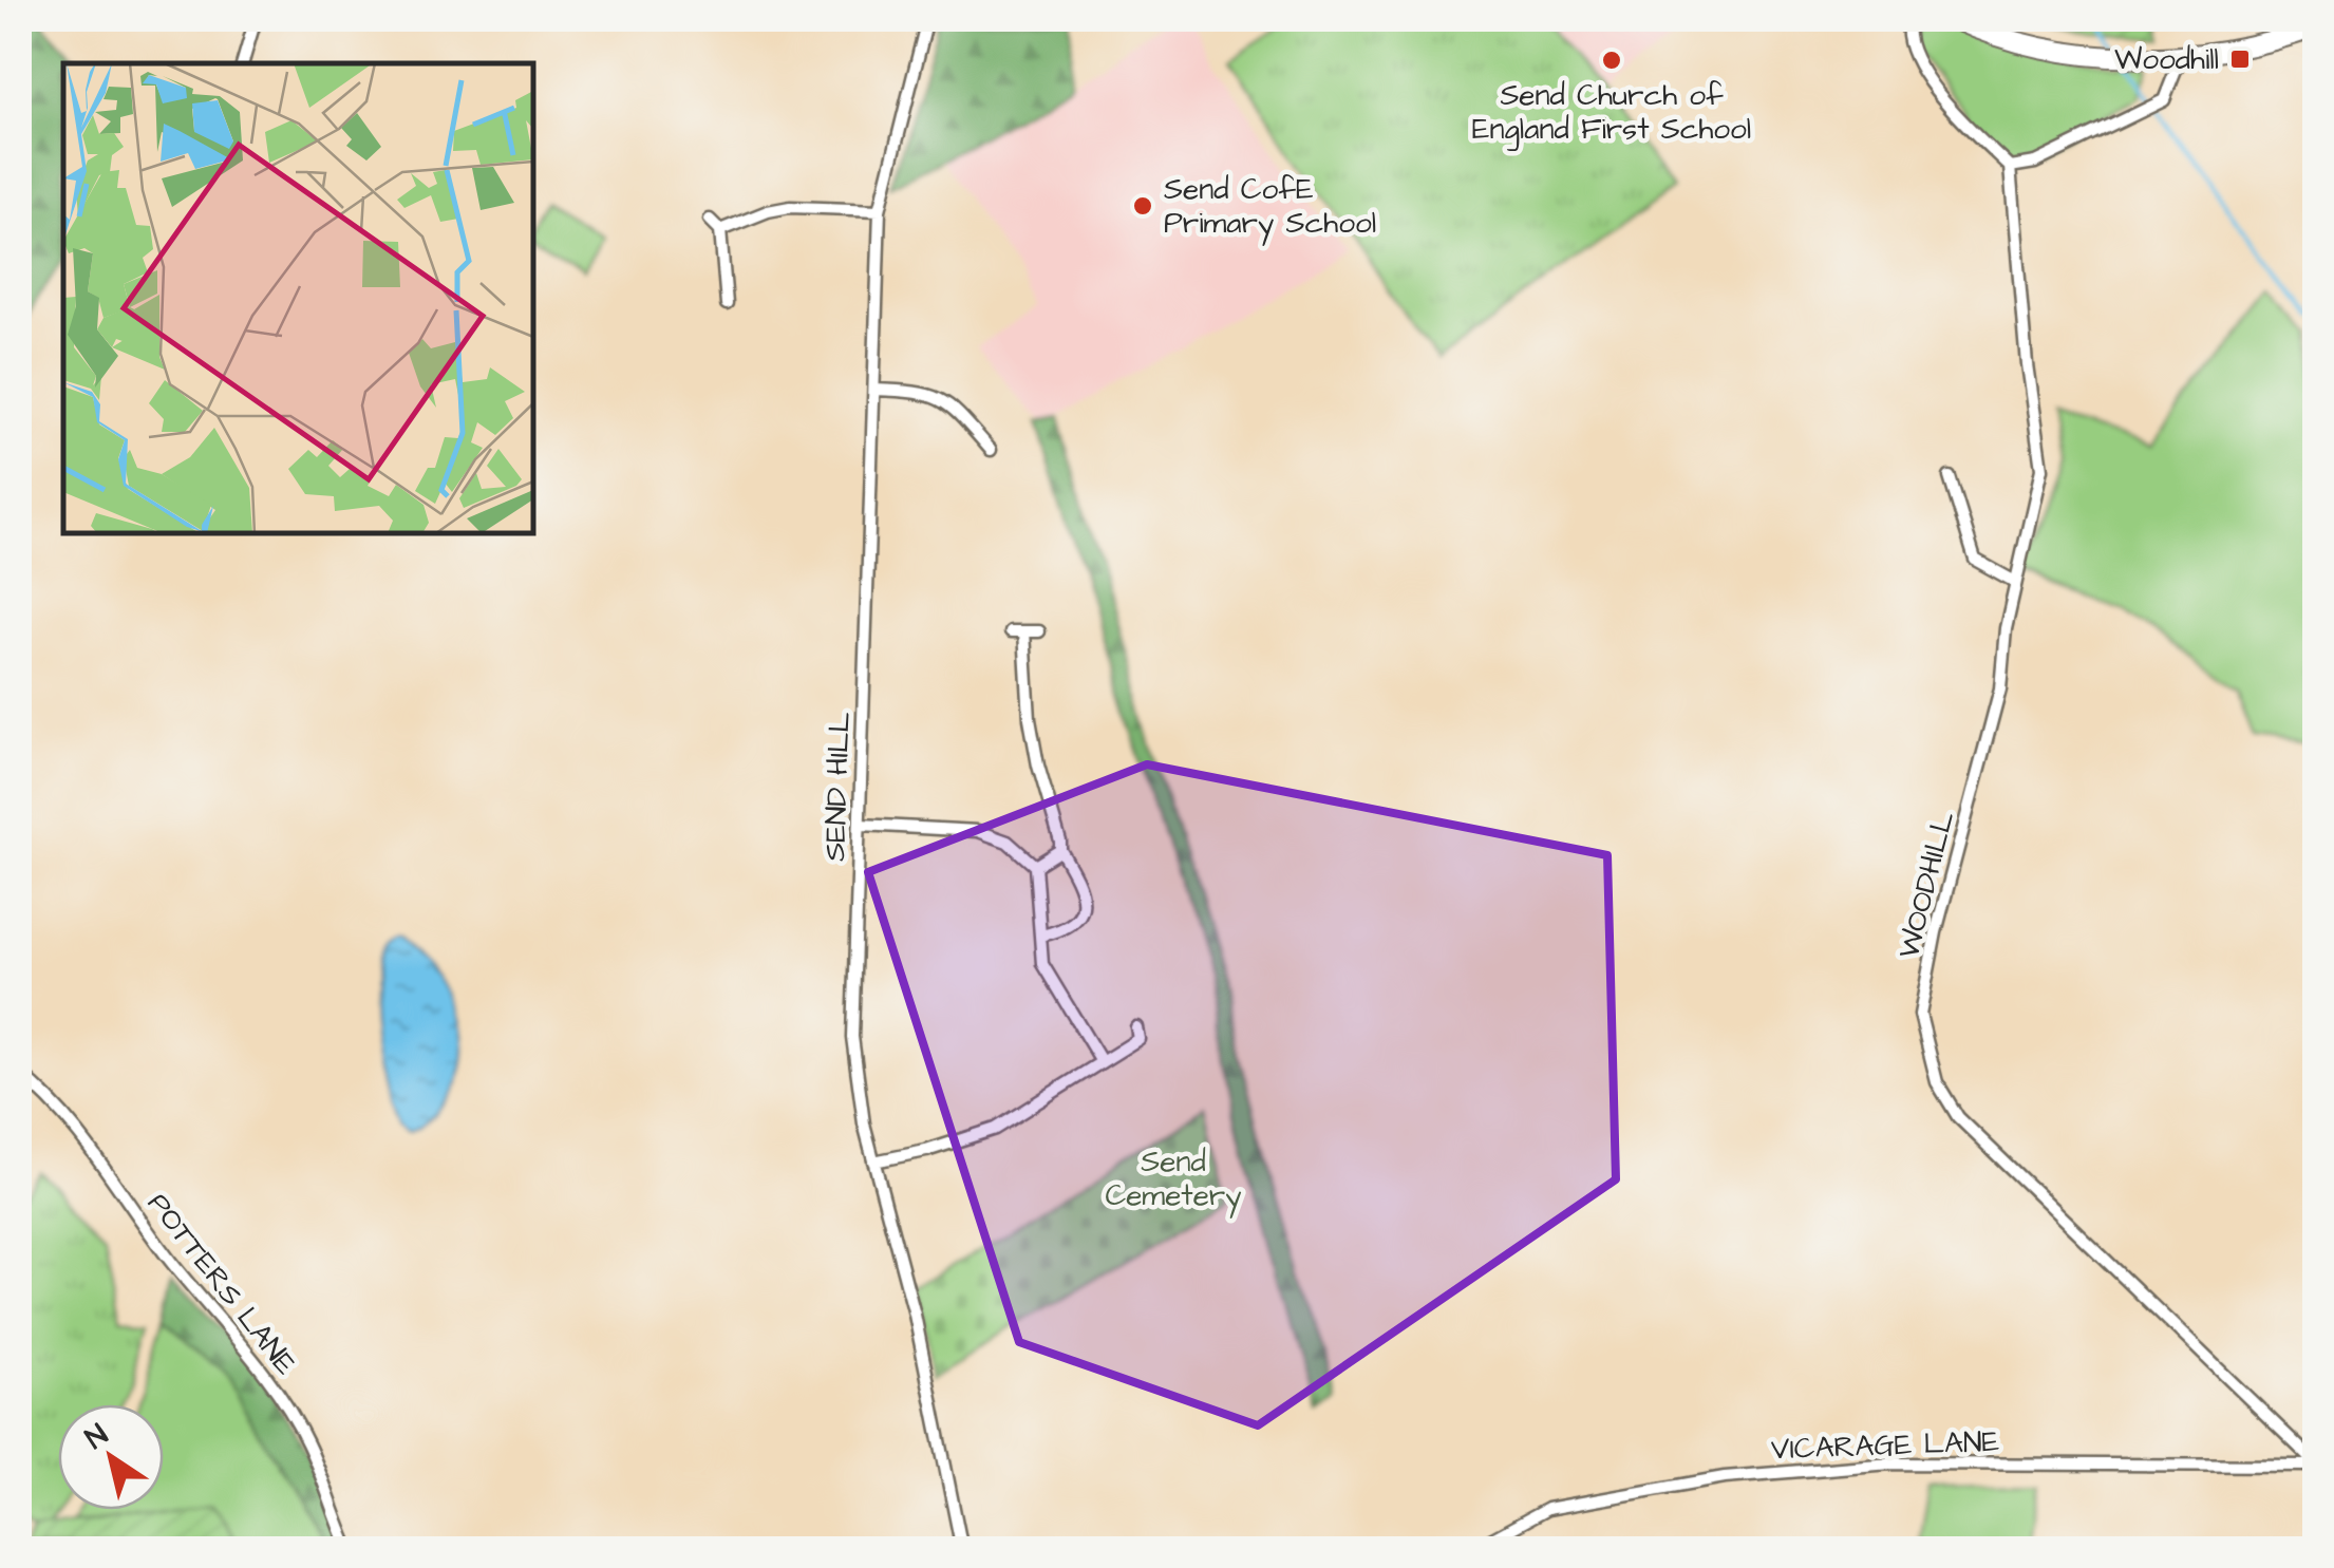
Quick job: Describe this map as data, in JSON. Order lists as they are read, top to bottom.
{
  "streets": {
    "street": [
      "SEND HILL",
      "WOODHILL",
      "POTTERS LANE",
      "VICARAGE LANE"
    ]
  },
  "crossings": [
    ["WOODHILL", "VICARAGE LANE"]
  ],
  "parks": ["Send Cemetery"],
  "places": {
    "transit": ["Woodhill"],
    "other": ["Send Church of England First School", "Send CofE Primary School"]
  },
  "north": "top left"
}
